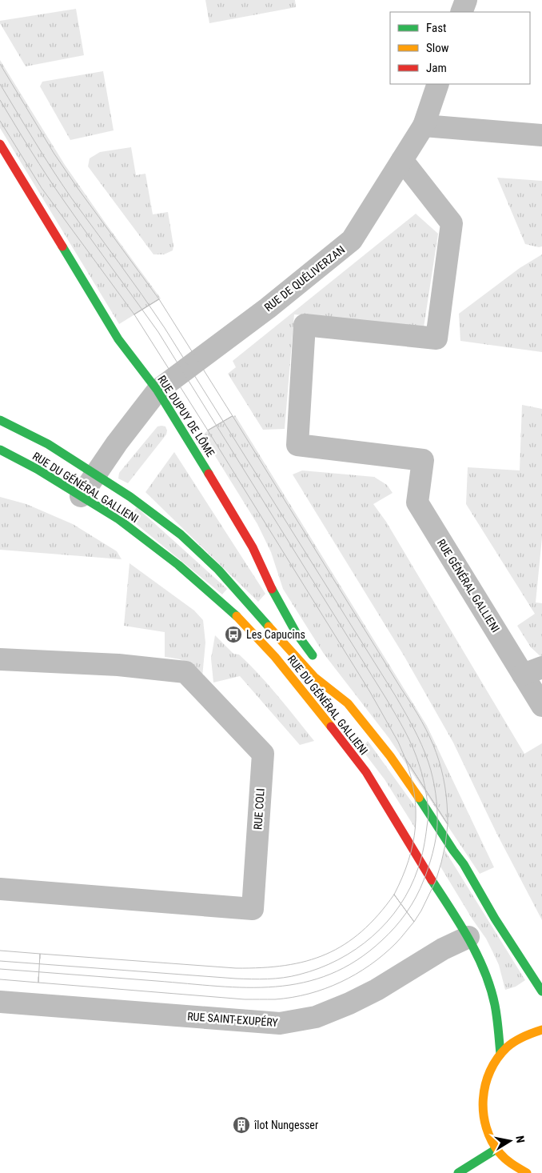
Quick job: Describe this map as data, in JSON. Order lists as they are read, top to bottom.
{
  "streets": {
    "main road": ["RUE DUPUY DE LÔME", "RUE DU GÉNÉRAL GALLIENI"],
    "street": [
      "RUE DE QUÉLIVERZAN",
      "RUE GÉNÉRAL GALLIENI",
      "RUE COLI",
      "RUE SAINT-EXUPÉRY"
    ]
  },
  "crossings": [
    ["RUE DE QUÉLIVERZAN", "RUE DUPUY DE LÔME"],
    ["RUE DE QUÉLIVERZAN", "RUE DU GÉNÉRAL GALLIENI"],
    ["RUE DE QUÉLIVERZAN", "RUE GÉNÉRAL GALLIENI"],
    ["RUE DU GÉNÉRAL GALLIENI", "RUE SAINT-EXUPÉRY"]
  ],
  "places": {
    "bus stop": ["Les Capucins"],
    "building": ["îlot Nungesser"]
  },
  "legend": ["Fast", "Slow", "Jam"],
  "north": "right"
}
